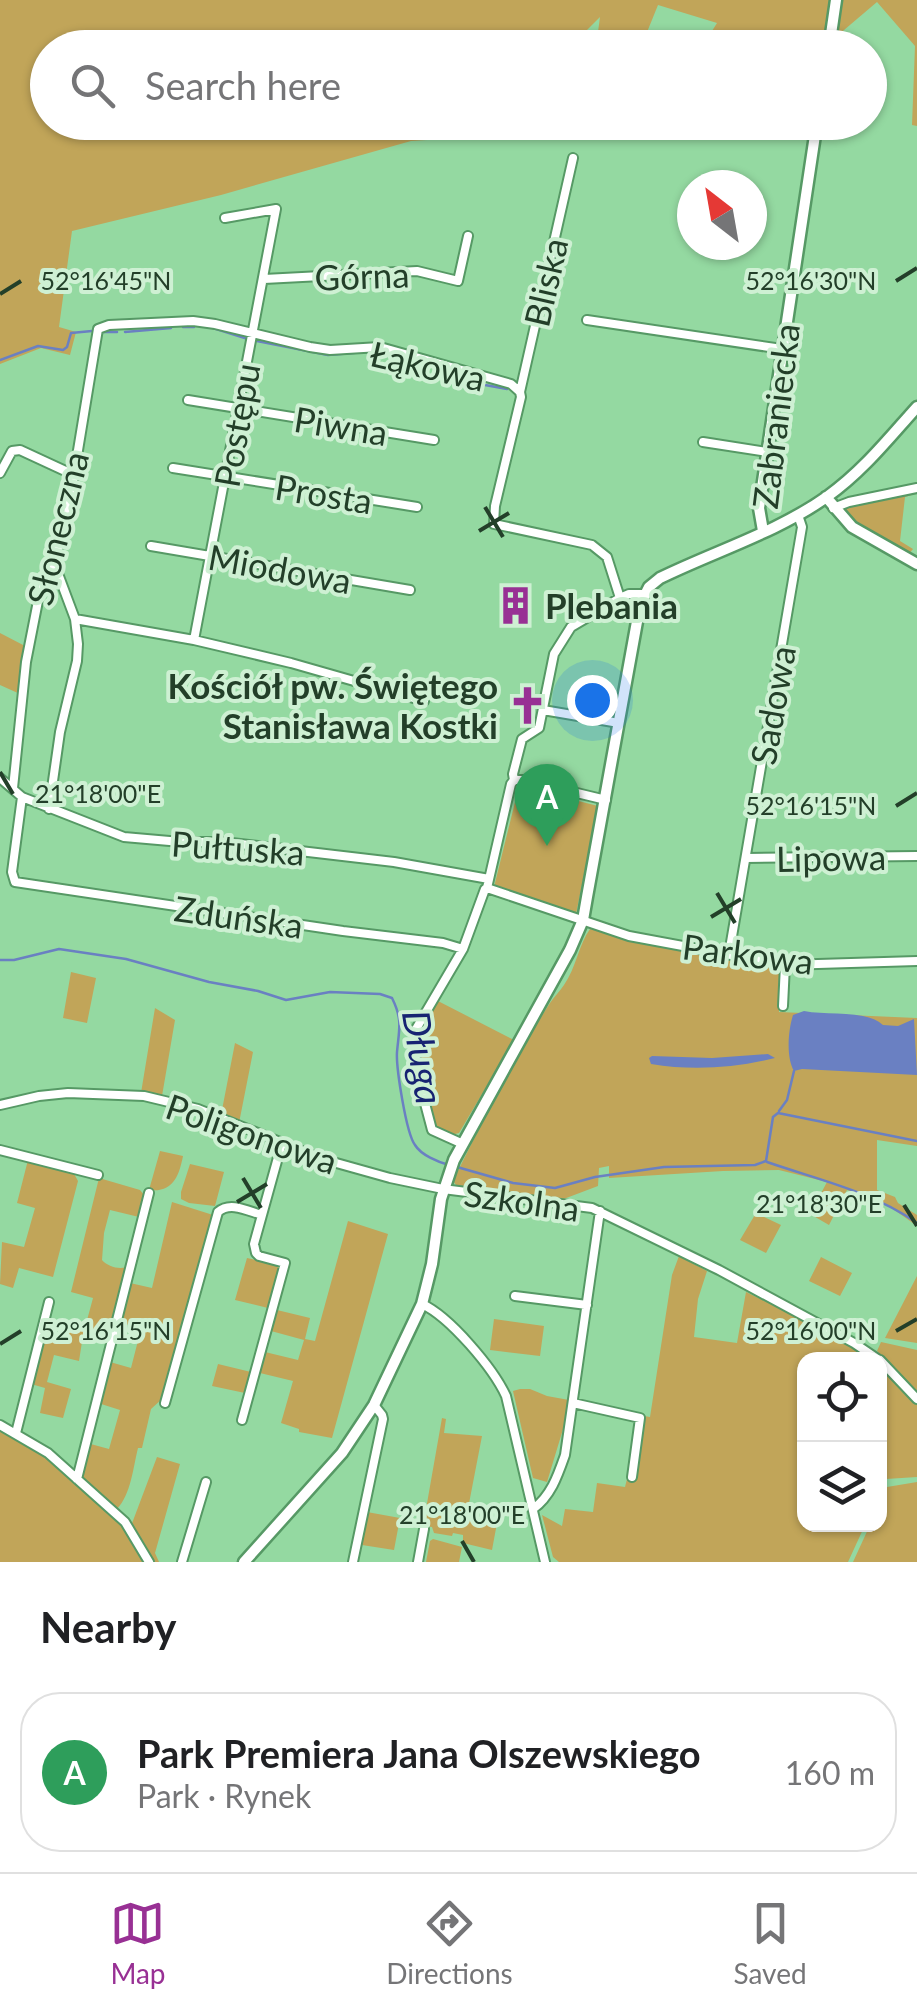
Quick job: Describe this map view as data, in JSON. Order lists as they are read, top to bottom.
{
  "streets": {
    "main road": ["Zabraniecka"],
    "street": [
      "Górna",
      "Bliska",
      "Łąkowa",
      "Postępu",
      "Piwna",
      "Prosta",
      "Słoneczna",
      "Miodowa",
      "Sadowa",
      "Pułtuska",
      "Lipowa",
      "Zduńska",
      "Parkowa",
      "Poligonowa",
      "Szkolna"
    ]
  },
  "crossings": [
    ["Górna", "Postępu"],
    ["Bliska", "Łąkowa"],
    ["Łąkowa", "Postępu"],
    ["Łąkowa", "Słoneczna"],
    ["Postępu", "Piwna"],
    ["Postępu", "Prosta"],
    ["Postępu", "Miodowa"],
    ["Słoneczna", "Pułtuska"],
    ["Sadowa", "Lipowa"],
    ["Sadowa", "Parkowa"],
    ["Pułtuska", "Zduńska"],
    ["Pułtuska", "Parkowa"],
    ["Poligonowa", "Szkolna"]
  ],
  "water": ["Długa"],
  "places": {
    "building": ["Plebania"],
    "church": ["Kościół pw. Świętego Stanisława Kostki"]
  },
  "north": "top left",
  "page": {
    "search": "Search here",
    "pins": "A",
    "heading": "Nearby",
    "list": [
      {
        "mark": "A",
        "name": "Park Premiera Jana Olszewskiego",
        "note": "Park · Rynek",
        "value": "160 m"
      }
    ],
    "nav": ["Map", "Directions", "Saved"]
  },
  "coordinates": [
    "52°16'45\"N",
    "52°16'30\"N",
    "21°18'00\"E",
    "52°16'15\"N",
    "21°18'30\"E",
    "52°16'00\"N"
  ]
}
